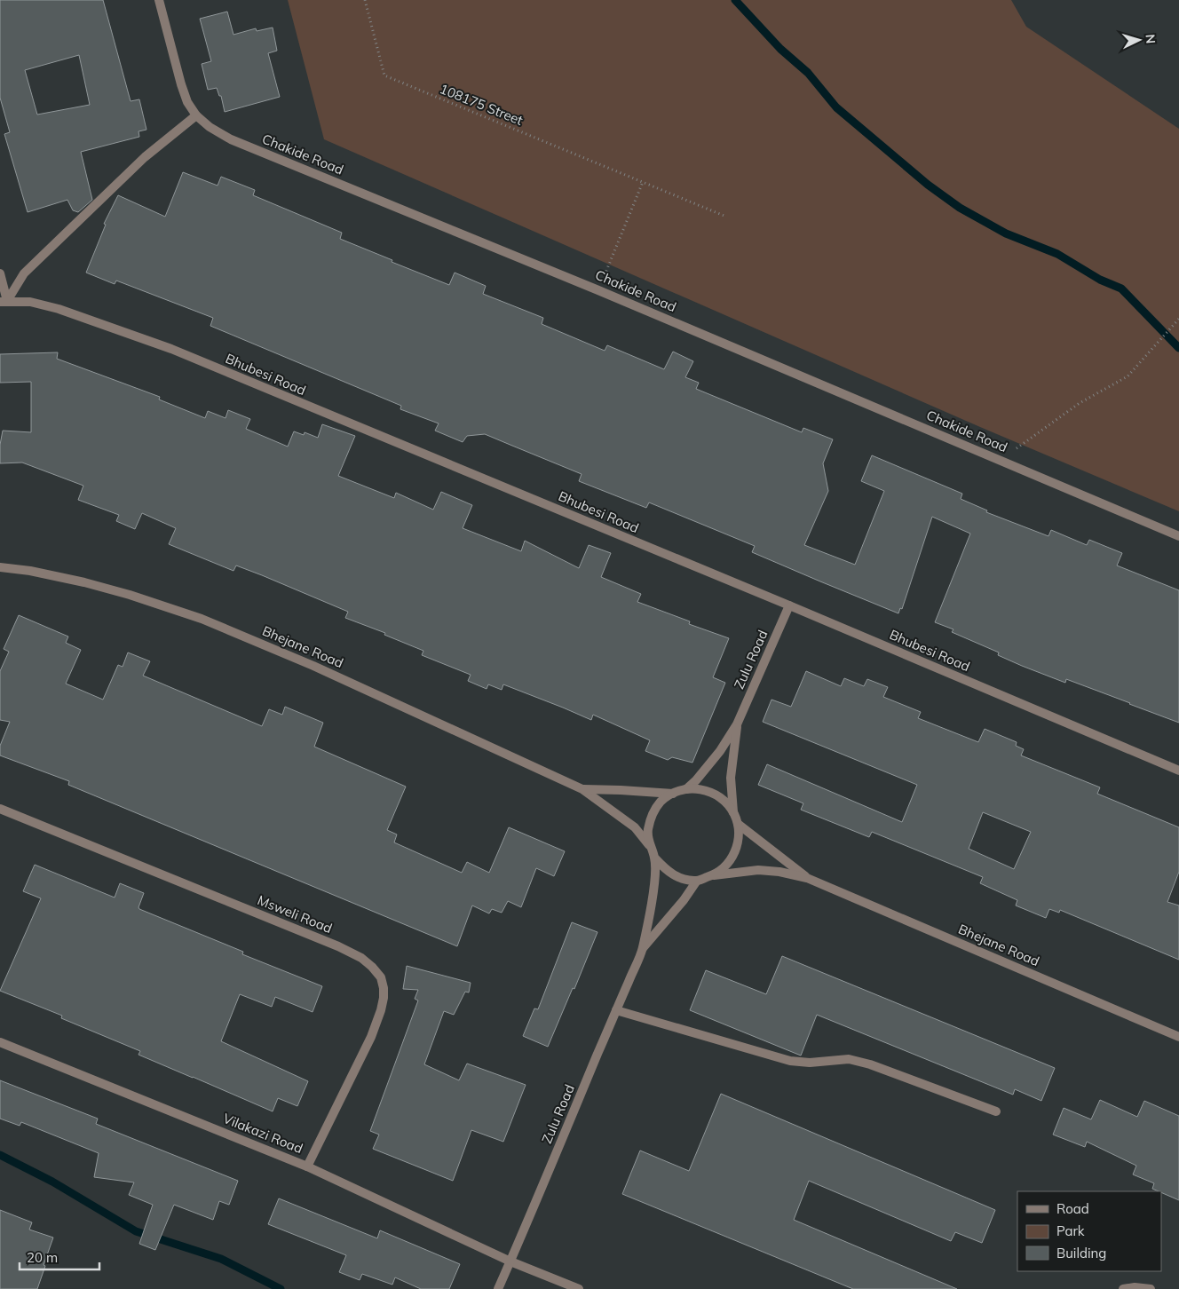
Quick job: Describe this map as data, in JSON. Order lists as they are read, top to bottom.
{
  "streets": {
    "street": [
      "Chakide Road",
      "Bhubesi Road",
      "Bhejane Road",
      "Zulu Road",
      "Msweli Road",
      "Vilakazi Road"
    ],
    "path": ["108175 Street"]
  },
  "crossings": [
    ["Bhubesi Road", "Zulu Road"],
    ["Bhejane Road", "Zulu Road"],
    ["Zulu Road", "Vilakazi Road"],
    ["Msweli Road", "Vilakazi Road"]
  ],
  "legend": ["Road", "Park", "Building"],
  "scale_bar": "20 m",
  "north": "right"
}
